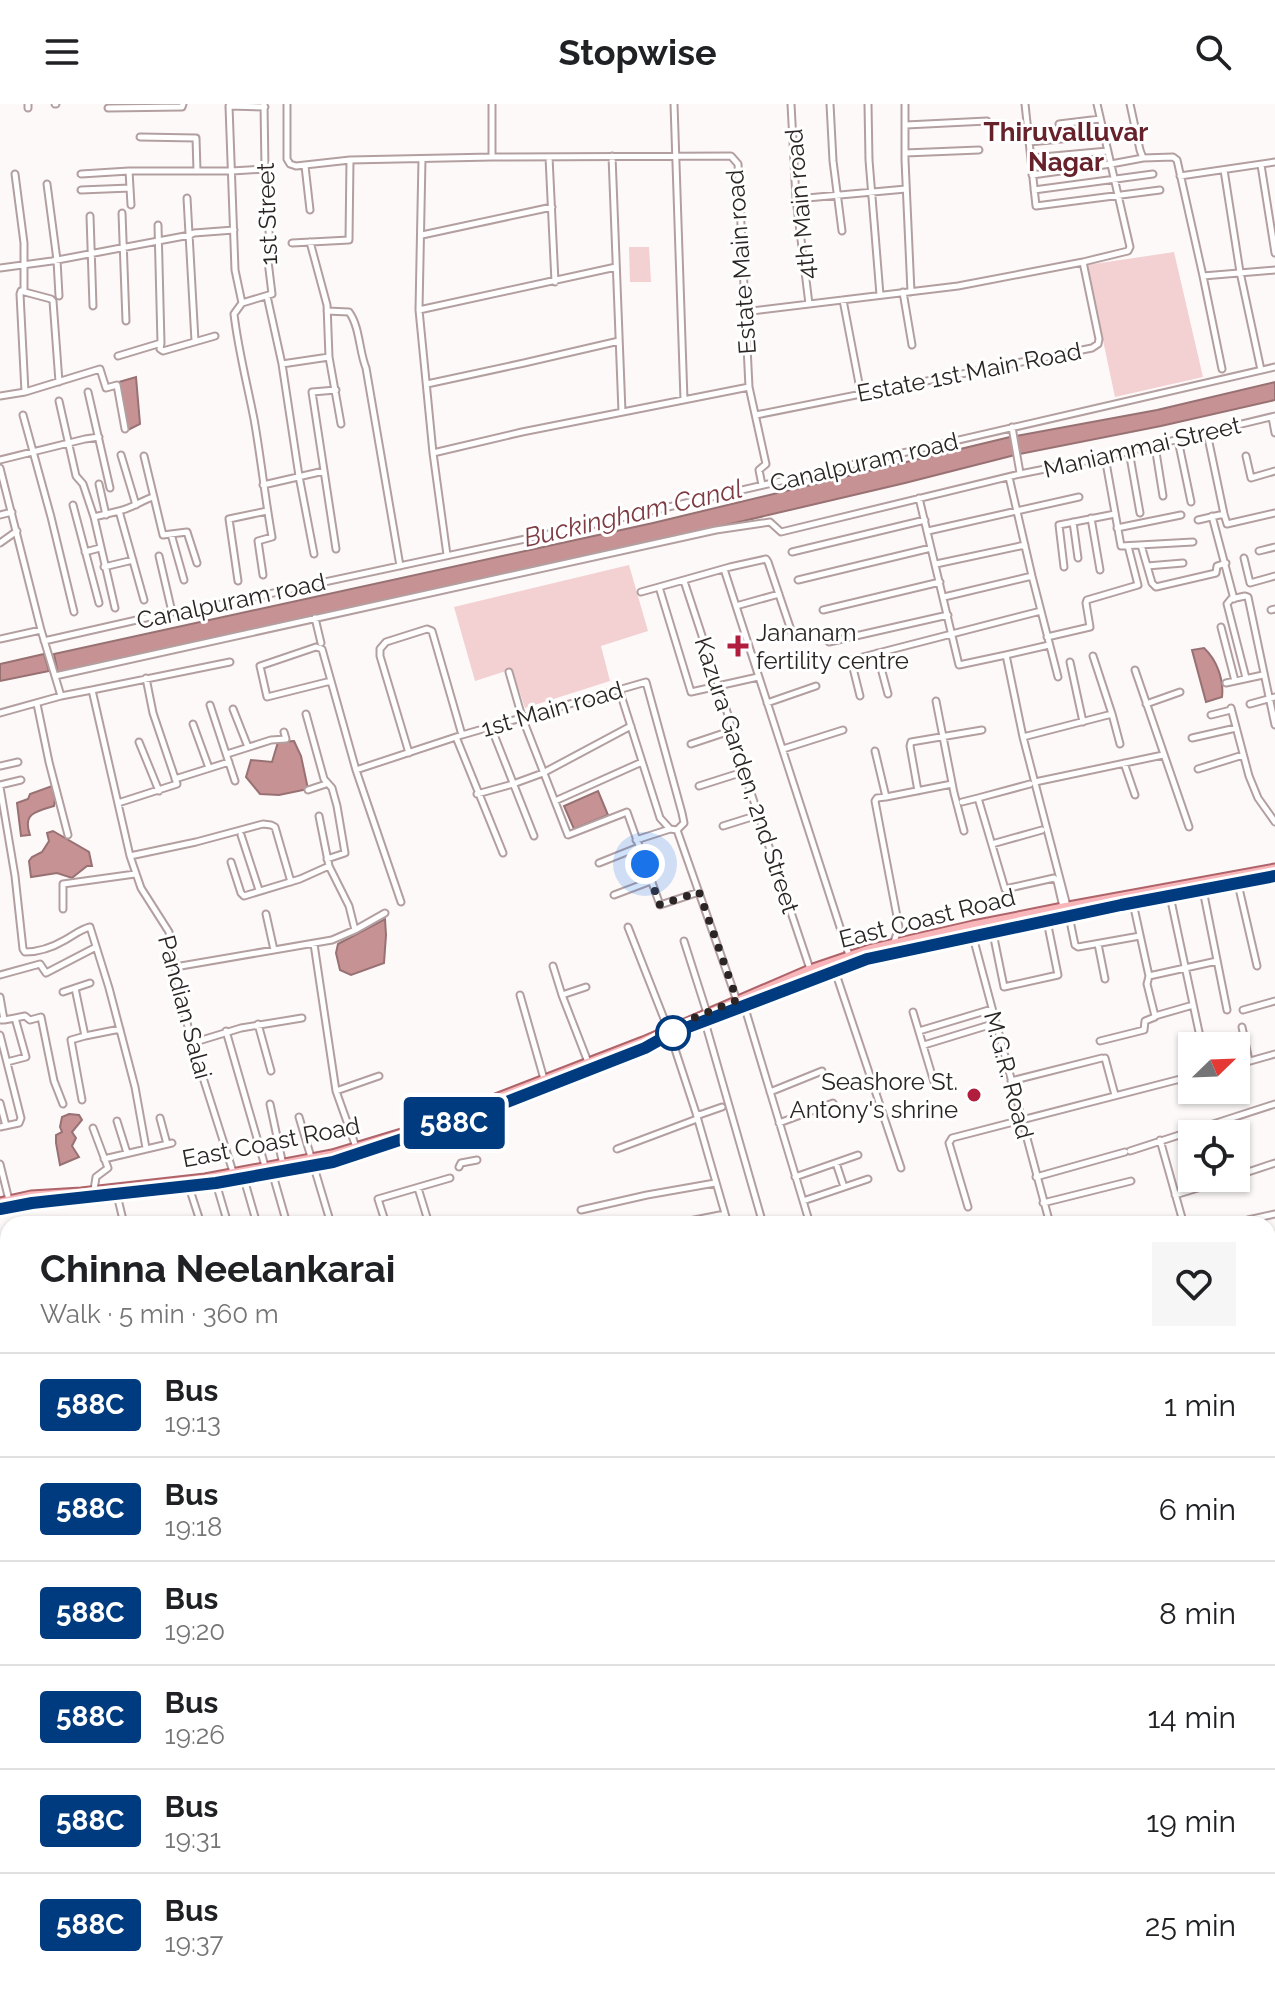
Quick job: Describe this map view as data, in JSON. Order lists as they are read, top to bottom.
{
  "streets": {
    "main road": ["East Coast Road"],
    "street": [
      "4th Main road",
      "1st Street",
      "Estate Main road",
      "Estate 1st Main Road",
      "Maniammai Street",
      "Canalpuram road",
      "1st Main road",
      "Kazura Garden, 2nd Street",
      "Pandian Salai",
      "M.G.R. Road"
    ]
  },
  "crossings": [
    ["Estate Main road", "Estate 1st Main Road"],
    ["Estate Main road", "Canalpuram road"],
    ["Maniammai Street", "Canalpuram road"],
    ["Kazura Garden, 2nd Street", "East Coast Road"],
    ["East Coast Road", "Pandian Salai"],
    ["East Coast Road", "M.G.R. Road"]
  ],
  "districts": ["Thiruvalluvar Nagar"],
  "water": ["Buckingham Canal"],
  "places": {
    "health": ["Jananam fertility centre"],
    "other": ["Seashore St. Antony's shrine"]
  },
  "lines": ["bus line 588C"],
  "north": "top right",
  "page": {
    "header": "Stopwise",
    "on_map": "588C",
    "heading": ["Chinna Neelankarai", "Walk · 5 min · 360 m"],
    "list": [
      {
        "mark": "588C",
        "name": "Bus",
        "note": "19:13",
        "value": "1 min"
      },
      {
        "mark": "588C",
        "name": "Bus",
        "note": "19:18",
        "value": "6 min"
      },
      {
        "mark": "588C",
        "name": "Bus",
        "note": "19:20",
        "value": "8 min"
      },
      {
        "mark": "588C",
        "name": "Bus",
        "note": "19:26",
        "value": "14 min"
      },
      {
        "mark": "588C",
        "name": "Bus",
        "note": "19:31",
        "value": "19 min"
      },
      {
        "mark": "588C",
        "name": "Bus",
        "note": "19:37",
        "value": "25 min"
      }
    ]
  }
}
